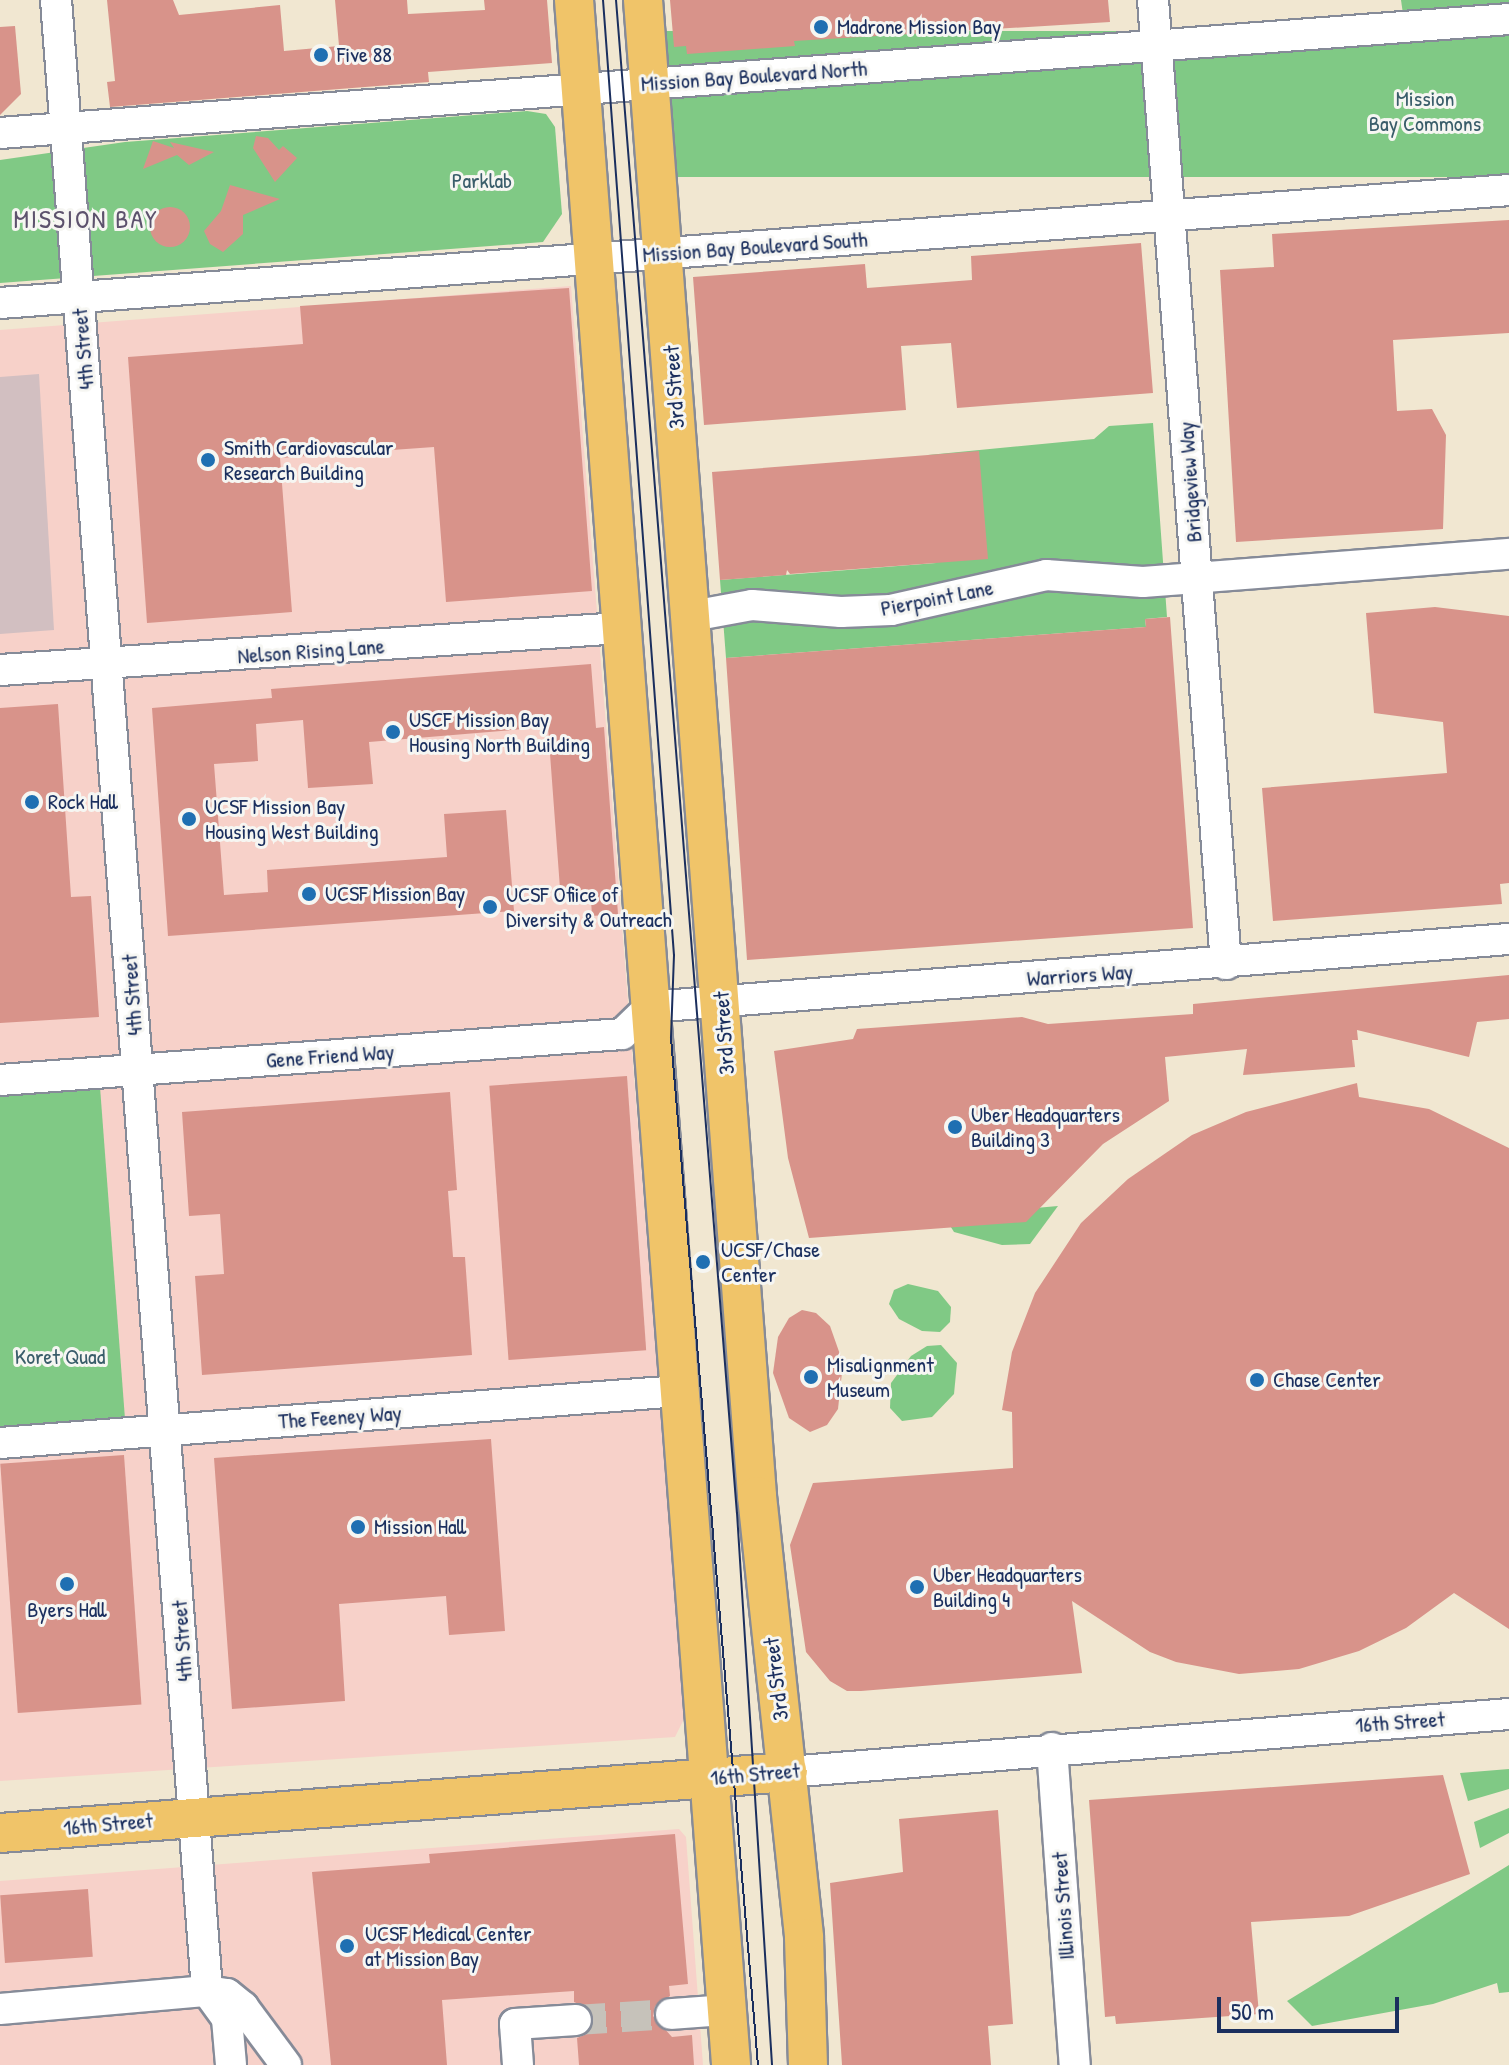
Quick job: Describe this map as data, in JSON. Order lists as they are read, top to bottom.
{
  "streets": {
    "main road": ["3rd Street", "16th Street"],
    "street": [
      "Mission Bay Boulevard North",
      "Mission Bay Boulevard South",
      "4th Street",
      "Bridgeview Way",
      "Pierpoint Lane",
      "Nelson Rising Lane",
      "Warriors Way",
      "Gene Friend Way",
      "The Feeney Way",
      "Illinois Street"
    ]
  },
  "crossings": [
    ["Mission Bay Boulevard North", "4th Street"],
    ["Mission Bay Boulevard North", "3rd Street"],
    ["Mission Bay Boulevard North", "Bridgeview Way"],
    ["Mission Bay Boulevard South", "4th Street"],
    ["Mission Bay Boulevard South", "3rd Street"],
    ["Mission Bay Boulevard South", "Bridgeview Way"],
    ["4th Street", "Nelson Rising Lane"],
    ["4th Street", "Gene Friend Way"],
    ["4th Street", "The Feeney Way"],
    ["4th Street", "16th Street"],
    ["3rd Street", "Pierpoint Lane"],
    ["3rd Street", "Warriors Way"],
    ["3rd Street", "16th Street"],
    ["Bridgeview Way", "Warriors Way"],
    ["Warriors Way", "Gene Friend Way"],
    ["16th Street", "Illinois Street"]
  ],
  "districts": ["MISSION BAY"],
  "parks": ["Mission Bay Commons", "Parklab", "Koret Quad"],
  "places": [
    "Madrone Mission Bay",
    "Five 88",
    "Smith Cardiovascular Research Building",
    "USCF Mission Bay Housing North Building",
    "Rock Hall",
    "UCSF Mission Bay Housing West Building",
    "UCSF Mission Bay",
    "UCSF Ofiice of Diversity & Outreach",
    "Uber Headquarters Building 3",
    "UCSF/Chase Center",
    "Misalignment Museum",
    "Chase Center",
    "Mission Hall",
    "Byers Hall",
    "Uber Headquarters Building 4",
    "UCSF Medical Center at Mission Bay"
  ],
  "scale_bar": "50 m"
}
